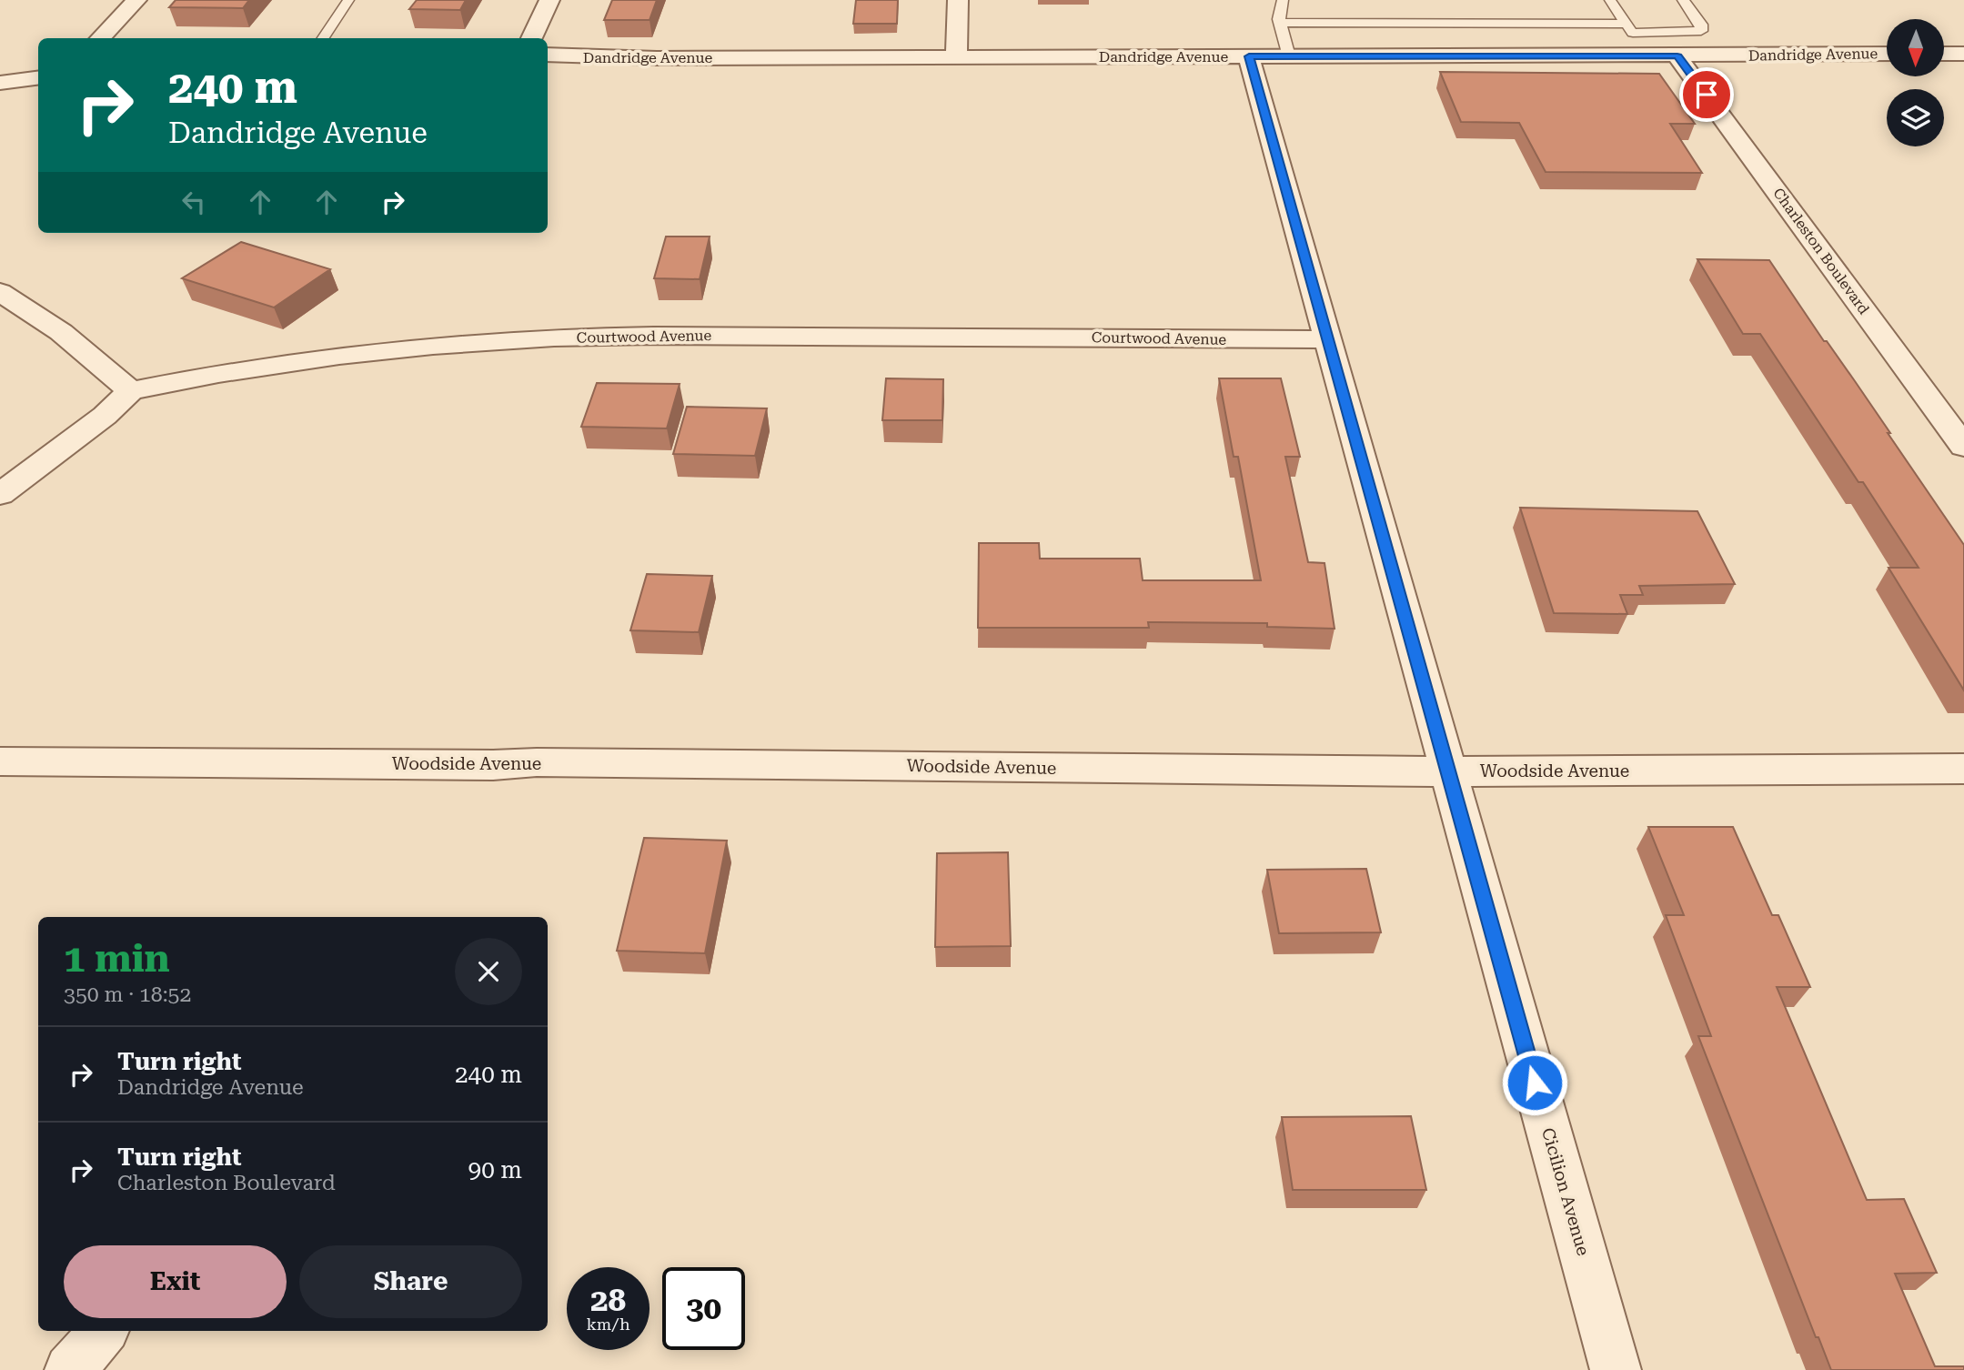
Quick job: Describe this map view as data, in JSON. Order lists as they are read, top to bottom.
{
  "streets": {
    "street": [
      "Dandridge Avenue",
      "Charleston Boulevard",
      "Courtwood Avenue",
      "Woodside Avenue",
      "Cicilion Avenue"
    ]
  },
  "crossings": [
    ["Dandridge Avenue", "Charleston Boulevard"],
    ["Dandridge Avenue", "Cicilion Avenue"],
    ["Courtwood Avenue", "Cicilion Avenue"],
    ["Woodside Avenue", "Cicilion Avenue"]
  ],
  "north": "bottom",
  "page": {
    "turn": ["240 m", "Dandridge Avenue"],
    "heading": ["1 min", "350 m · 18:52"],
    "list": [
      {
        "name": "Turn right",
        "note": "Dandridge Avenue",
        "value": "240 m"
      },
      {
        "name": "Turn right",
        "note": "Charleston Boulevard",
        "value": "90 m"
      }
    ],
    "buttons": ["Exit", "Share"],
    "speed": "28 km/h",
    "limit": "30"
  }
}
